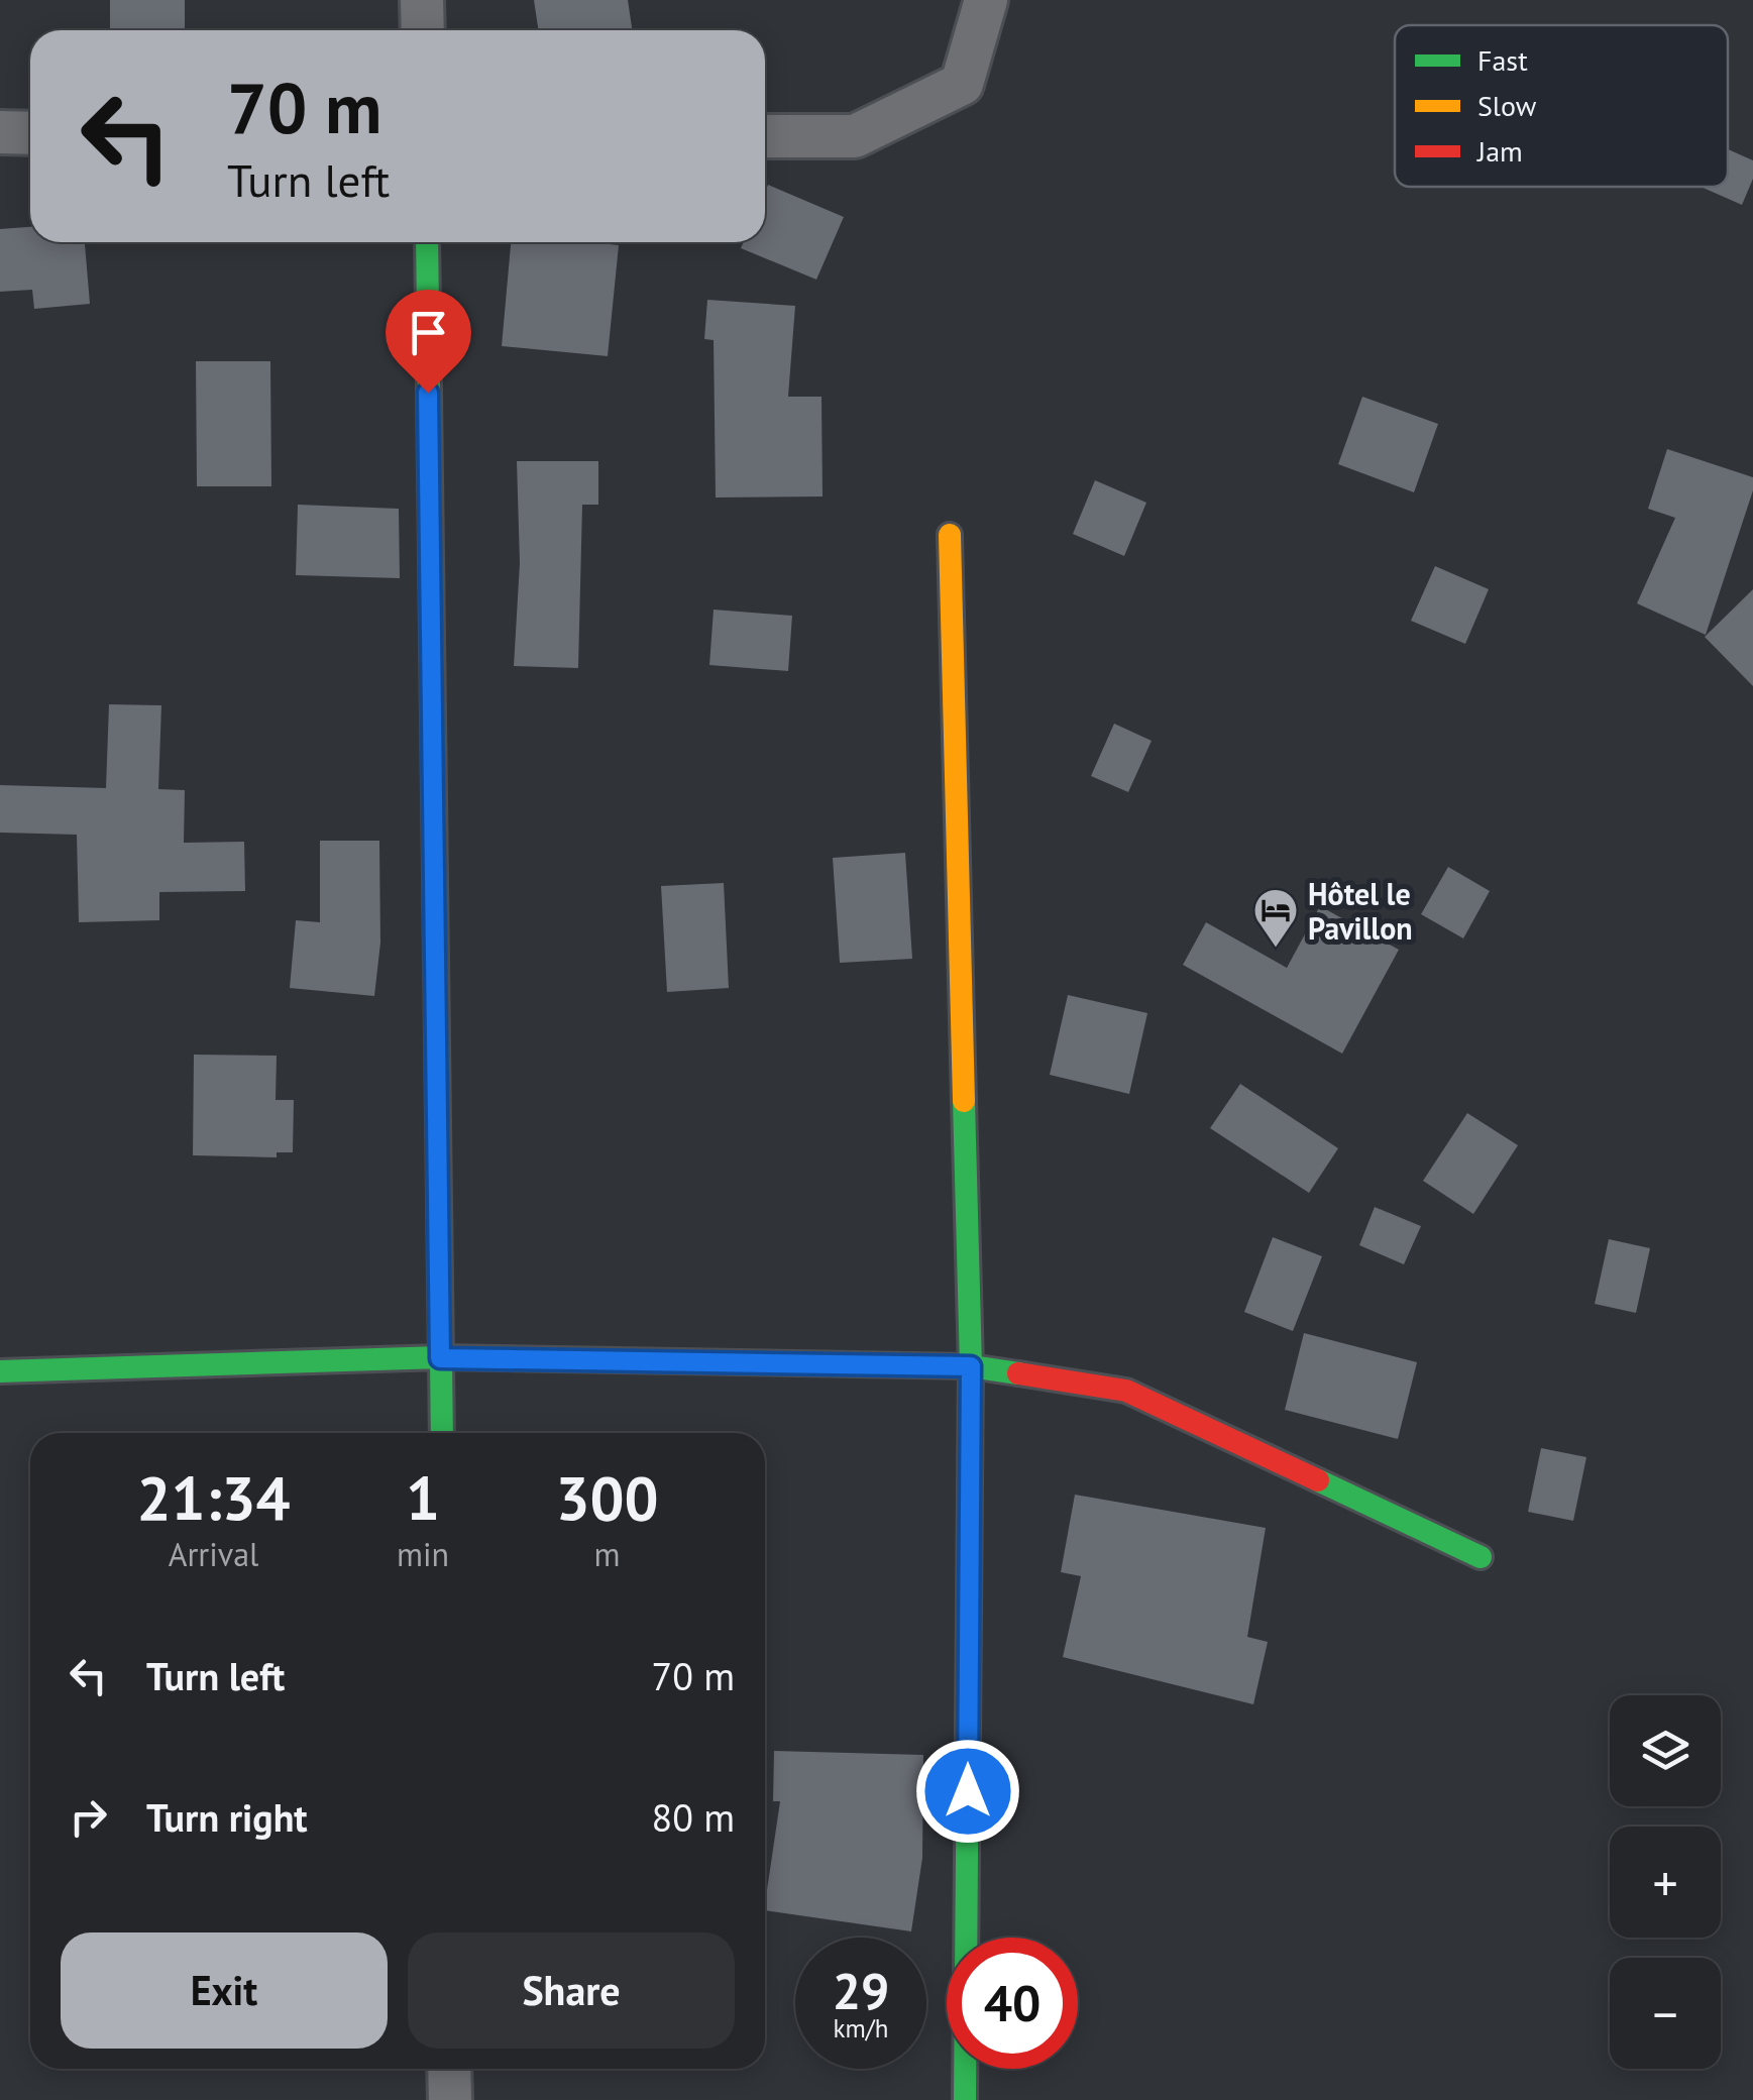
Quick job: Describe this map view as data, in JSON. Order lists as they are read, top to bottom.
{
  "places": {
    "hotel": ["Hôtel le Pavillon"]
  },
  "legend": ["Fast", "Slow", "Jam"],
  "page": {
    "turn": ["70 m", "Turn left"],
    "eta": [
      "21:34",
      "Arrival",
      "1",
      "min",
      "300",
      "m"
    ],
    "list": [
      {
        "name": "Turn left",
        "value": "70 m"
      },
      {
        "name": "Turn right",
        "value": "80 m"
      }
    ],
    "map_buttons": ["+", "−"],
    "buttons": ["Exit", "Share"],
    "speed": "29 km/h",
    "limit": "40"
  }
}
